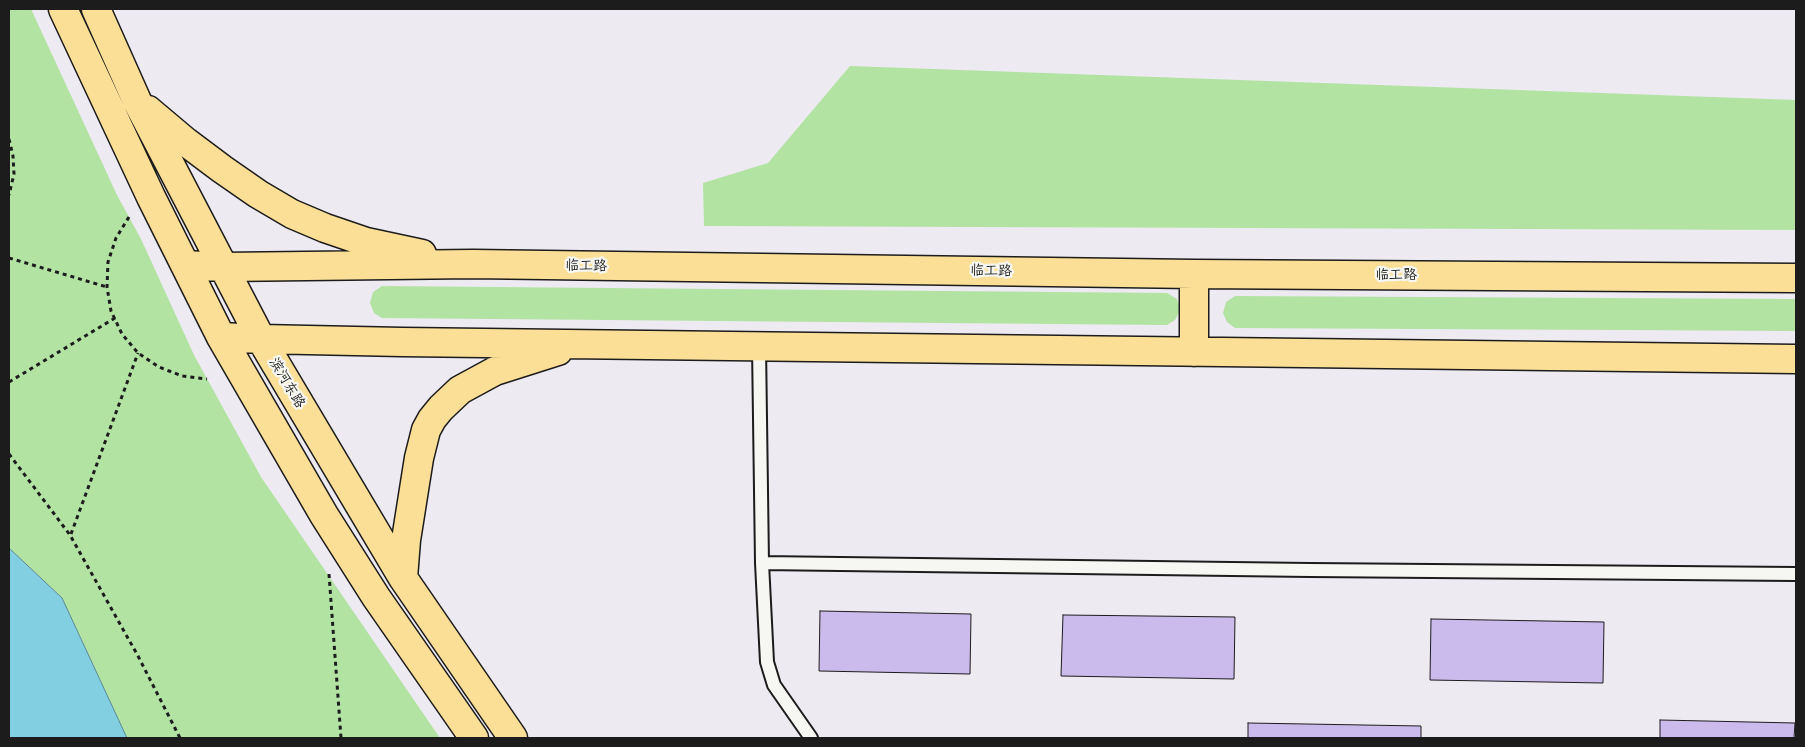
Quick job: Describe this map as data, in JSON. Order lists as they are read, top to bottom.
{
  "streets": {
    "main road": ["临工路", "滨河东路"]
  },
  "crossings": [
    ["临工路", "滨河东路"]
  ]
}
